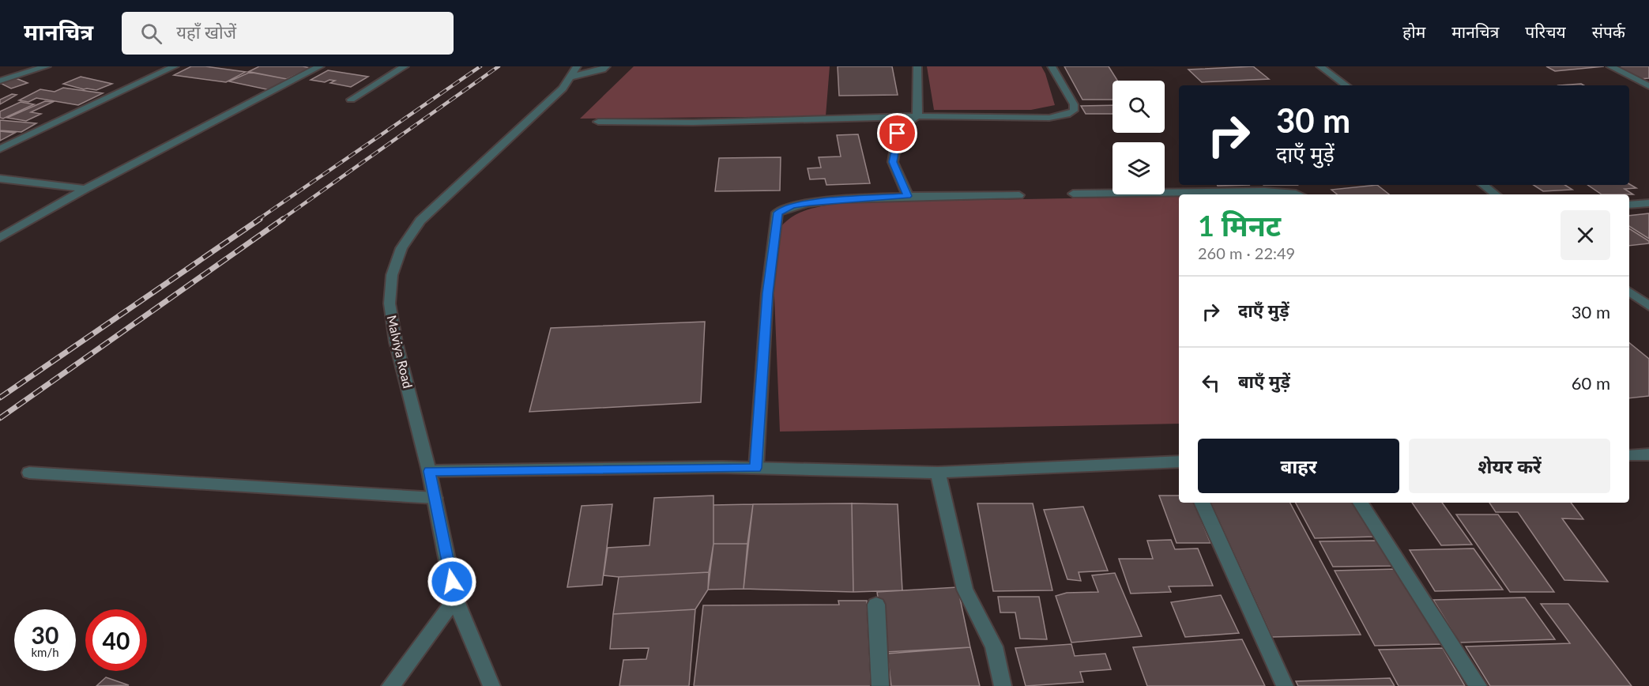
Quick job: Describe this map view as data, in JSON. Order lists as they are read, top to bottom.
{
  "streets": {
    "street": ["Malviya Road"]
  },
  "page": {
    "header": "मानचित्र",
    "search": "यहाँ खोजें",
    "nav": [
      "होम",
      "मानचित्र",
      "परिचय",
      "संपर्क"
    ],
    "turn": ["30 m", "दाएँ मुड़ें"],
    "heading": ["1 मिनट", "260 m · 22:49"],
    "list": [
      {
        "name": "दाएँ मुड़ें",
        "value": "30 m"
      },
      {
        "name": "बाएँ मुड़ें",
        "value": "60 m"
      }
    ],
    "buttons": ["बाहर", "शेयर करें"],
    "speed": "30 km/h",
    "limit": "40"
  }
}
